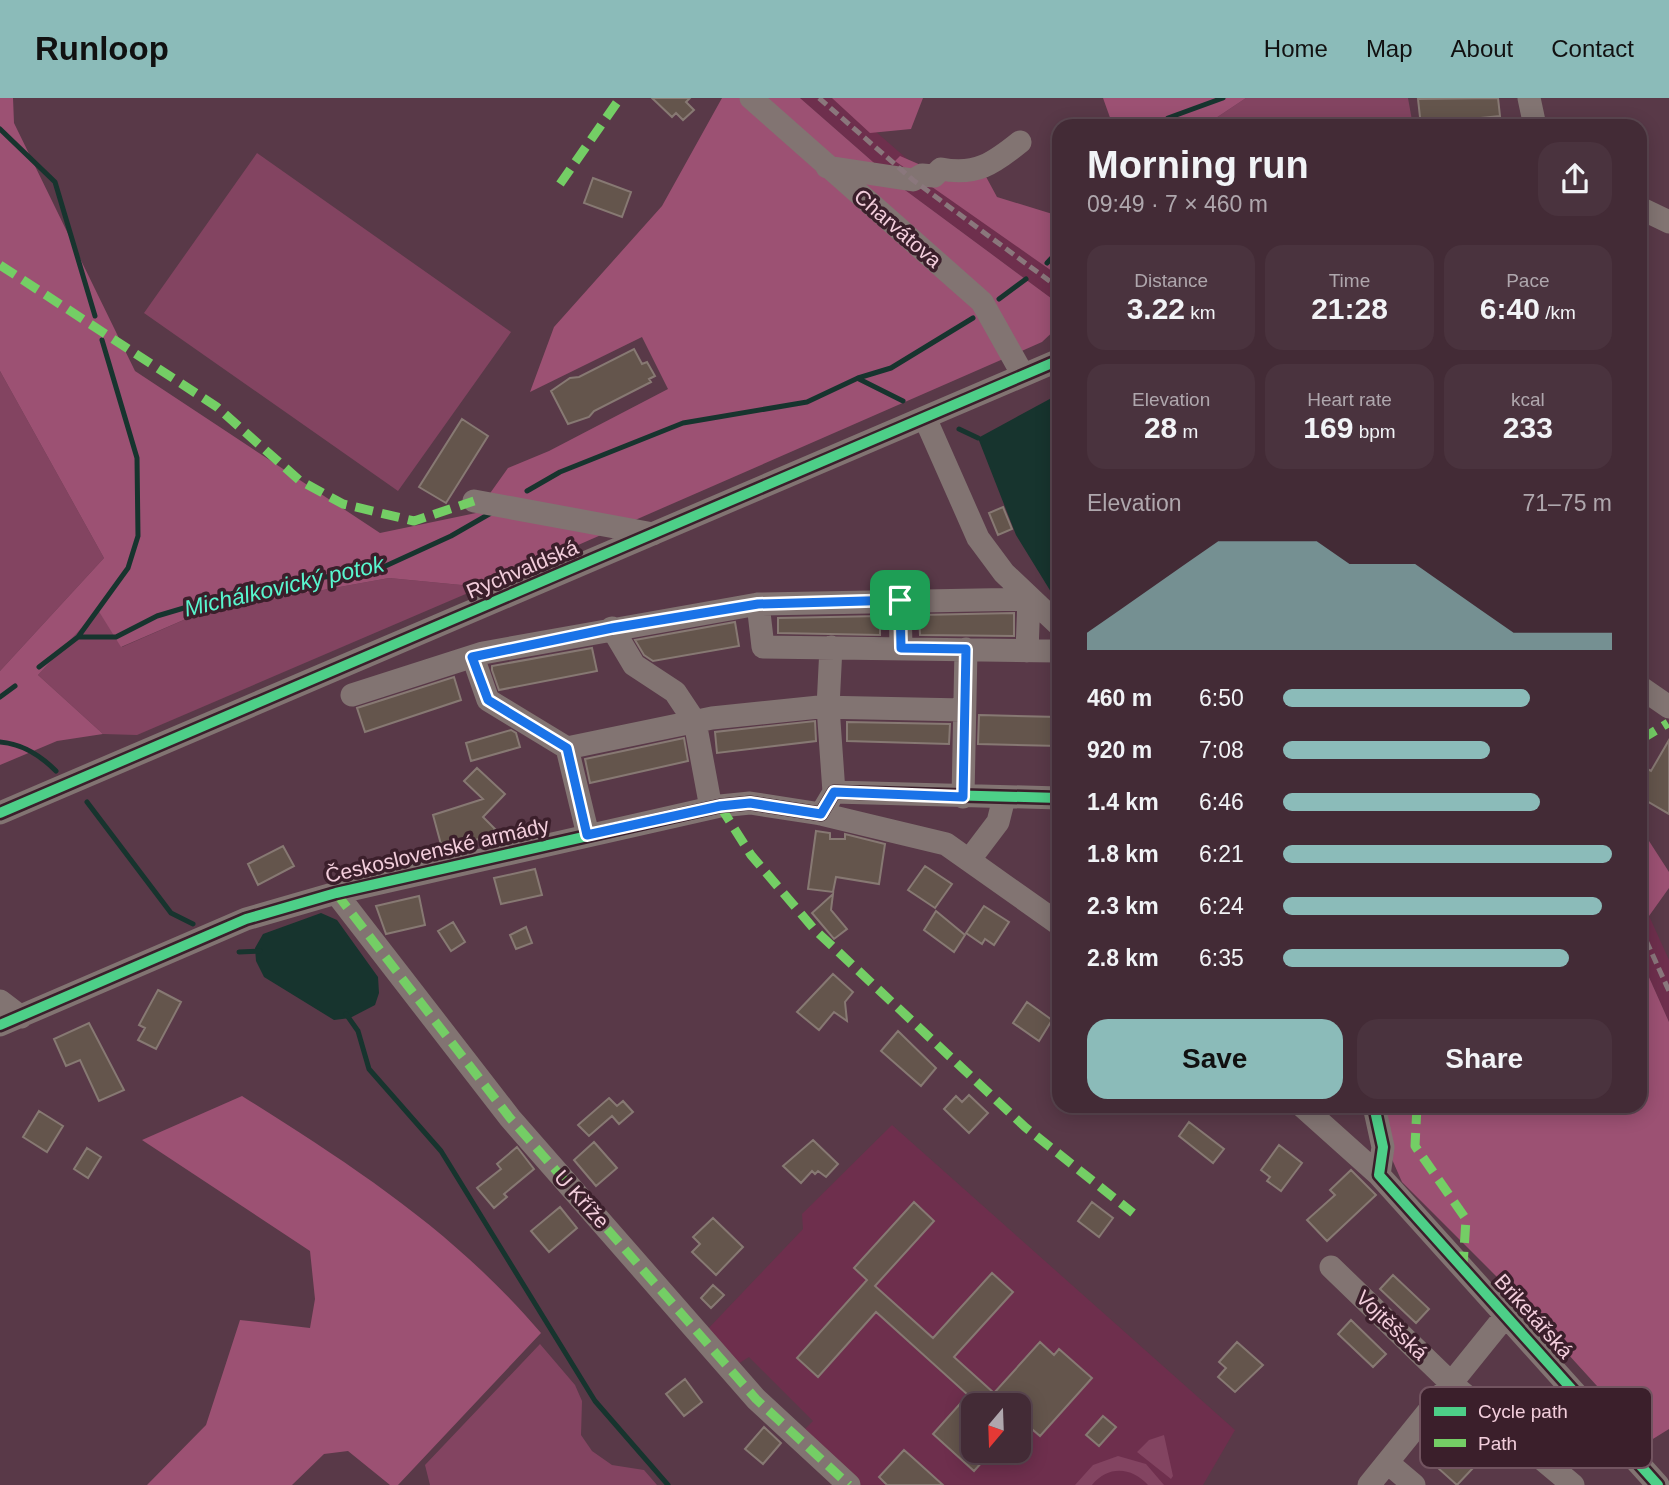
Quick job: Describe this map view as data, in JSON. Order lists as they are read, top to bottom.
{
  "streets": {
    "street": [
      "Charvátova",
      "Rychvaldská",
      "Československé armády",
      "U Kříže",
      "Briketářská",
      "Vojtěšská"
    ]
  },
  "crossings": [
    ["Charvátova", "Rychvaldská"],
    ["Československé armády", "U Kříže"]
  ],
  "water": ["Michálkovický potok"],
  "legend": ["Cycle path", "Path"],
  "north": "bottom",
  "page": {
    "header": "Runloop",
    "nav": [
      "Home",
      "Map",
      "About",
      "Contact"
    ],
    "heading": ["Morning run", "09:49 · 7 × 460 m"],
    "stats": [
      ["Distance", "3.22 km"],
      ["Time", "21:28"],
      ["Pace", "6:40 /km"],
      ["Elevation", "28 m"],
      ["Heart rate", "169 bpm"],
      ["kcal", "233"]
    ],
    "chart": ["Elevation", "71–75 m"],
    "list": [
      {
        "name": "460 m",
        "note": "6:50"
      },
      {
        "name": "920 m",
        "note": "7:08"
      },
      {
        "name": "1.4 km",
        "note": "6:46"
      },
      {
        "name": "1.8 km",
        "note": "6:21"
      },
      {
        "name": "2.3 km",
        "note": "6:24"
      },
      {
        "name": "2.8 km",
        "note": "6:35"
      }
    ],
    "buttons": ["Save", "Share"]
  }
}
